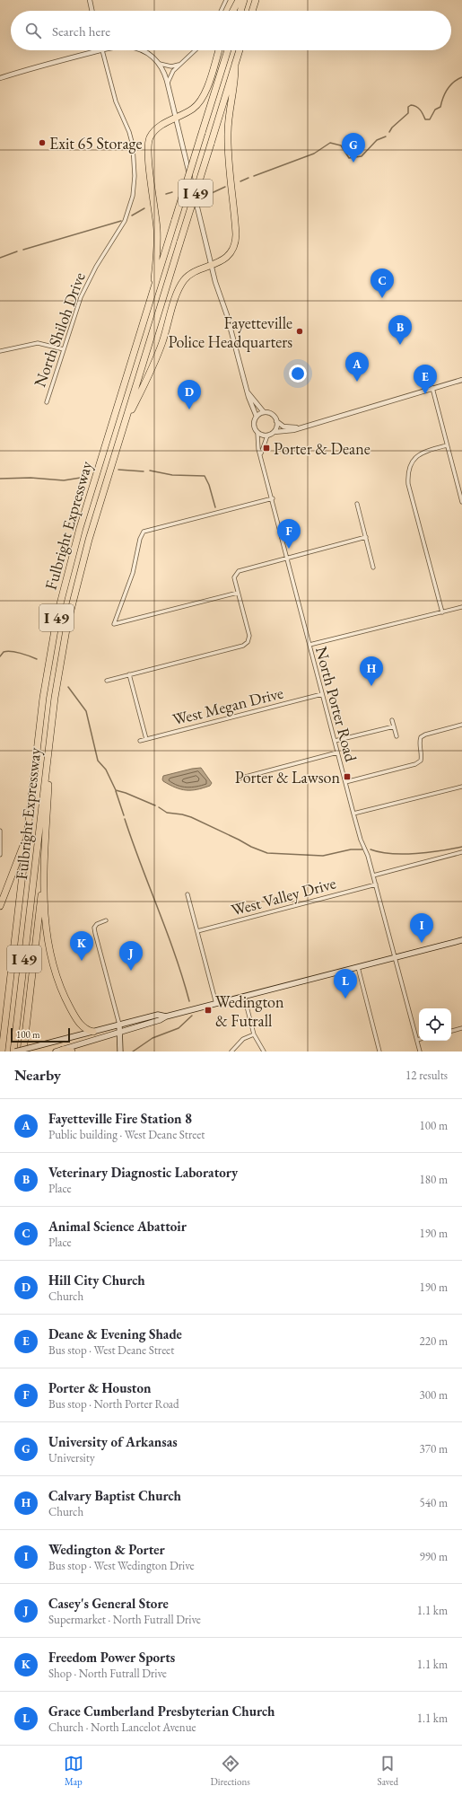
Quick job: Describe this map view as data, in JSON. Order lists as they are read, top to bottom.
{
  "streets": {
    "highway": ["I 49", "Fulbright Expressway"],
    "street": [
      "North Shiloh Drive",
      "North Porter Road",
      "West Megan Drive",
      "West Valley Drive"
    ]
  },
  "crossings": [
    ["North Porter Road", "West Megan Drive"],
    ["North Porter Road", "West Valley Drive"]
  ],
  "places": {
    "other": ["Exit 65 Storage", "Fayetteville Police Headquarters"],
    "transit": ["Porter & Deane", "Porter & Lawson", "Wedington & Futrall"]
  },
  "scale_bar": "100 m",
  "page": {
    "search": "Search here",
    "pins": [
      "G",
      "C",
      "B",
      "A",
      "E",
      "D",
      "F",
      "H",
      "I",
      "K",
      "J",
      "L"
    ],
    "scale": "100 m",
    "heading": ["Nearby", "12 results"],
    "list": [
      {
        "mark": "A",
        "name": "Fayetteville Fire Station 8",
        "note": "Public building · West Deane Street",
        "value": "100 m"
      },
      {
        "mark": "B",
        "name": "Veterinary Diagnostic Laboratory",
        "note": "Place",
        "value": "180 m"
      },
      {
        "mark": "C",
        "name": "Animal Science Abattoir",
        "note": "Place",
        "value": "190 m"
      },
      {
        "mark": "D",
        "name": "Hill City Church",
        "note": "Church",
        "value": "190 m"
      },
      {
        "mark": "E",
        "name": "Deane & Evening Shade",
        "note": "Bus stop · West Deane Street",
        "value": "220 m"
      },
      {
        "mark": "F",
        "name": "Porter & Houston",
        "note": "Bus stop · North Porter Road",
        "value": "300 m"
      },
      {
        "mark": "G",
        "name": "University of Arkansas",
        "note": "University",
        "value": "370 m"
      },
      {
        "mark": "H",
        "name": "Calvary Baptist Church",
        "note": "Church",
        "value": "540 m"
      },
      {
        "mark": "I",
        "name": "Wedington & Porter",
        "note": "Bus stop · West Wedington Drive",
        "value": "990 m"
      },
      {
        "mark": "J",
        "name": "Casey's General Store",
        "note": "Supermarket · North Futrall Drive",
        "value": "1.1 km"
      },
      {
        "mark": "K",
        "name": "Freedom Power Sports",
        "note": "Shop · North Futrall Drive",
        "value": "1.1 km"
      },
      {
        "mark": "L",
        "name": "Grace Cumberland Presbyterian Church",
        "note": "Church · North Lancelot Avenue",
        "value": "1.1 km"
      }
    ],
    "nav": ["Map", "Directions", "Saved"]
  }
}
